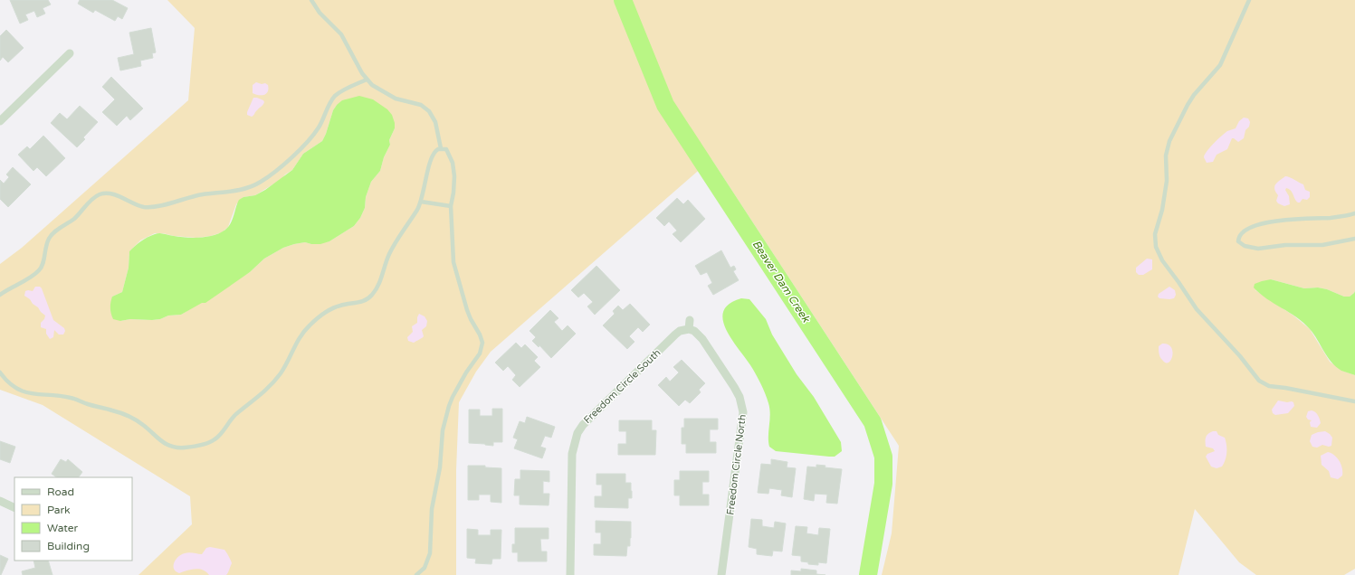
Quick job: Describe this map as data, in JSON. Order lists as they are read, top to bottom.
{
  "streets": {
    "street": ["Freedom Circle South", "Freedom Circle North"]
  },
  "crossings": [
    ["Freedom Circle South", "Freedom Circle North"]
  ],
  "water": ["Beaver Dam Creek"],
  "legend": [
    "Road",
    "Park",
    "Water",
    "Building"
  ]
}
